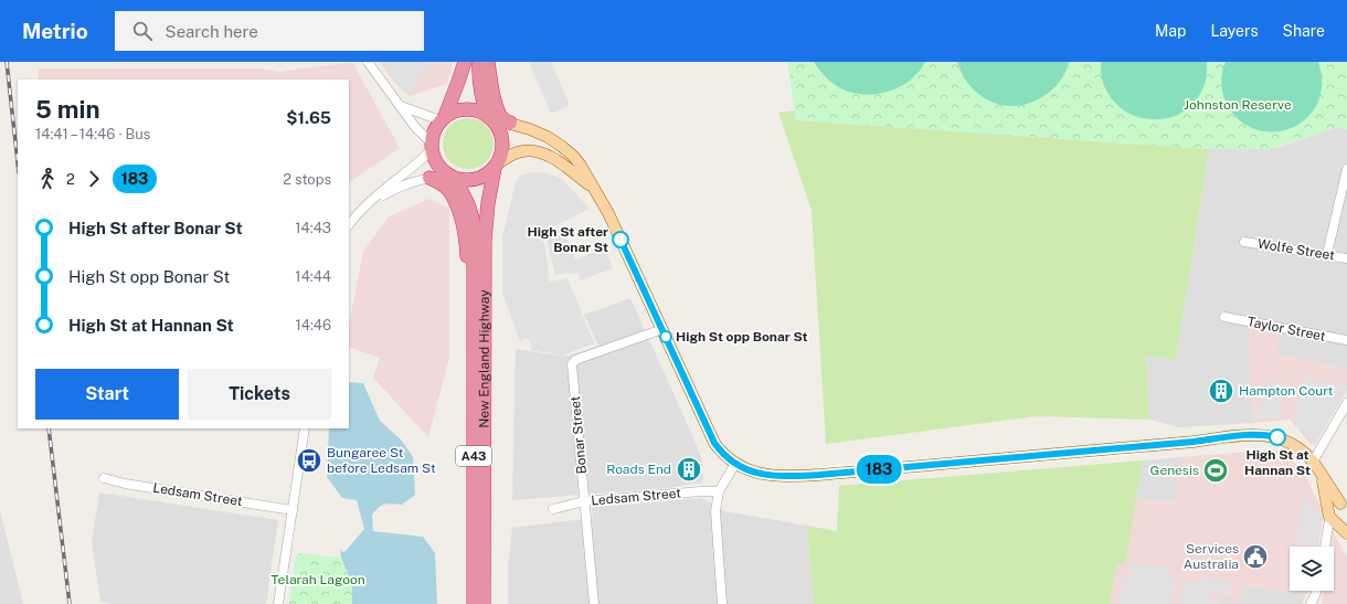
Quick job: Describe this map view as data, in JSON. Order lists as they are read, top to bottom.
{
  "streets": {
    "highway": ["New England Highway", "A43"],
    "street": [
      "Wolfe Street",
      "Taylor Street",
      "Bonar Street",
      "Ledsam Street"
    ]
  },
  "crossings": [
    ["New England Highway", "A43"],
    ["Bonar Street", "Ledsam Street"]
  ],
  "parks": ["Johnston Reserve", "Telarah Lagoon"],
  "places": {
    "other": ["High St after Bonar St", "High St opp Bonar St", "High St at Hannan St"],
    "building": ["Hampton Court", "Roads End"],
    "bus stop": ["Bungaree St before Ledsam St"],
    "sports": ["Genesis"],
    "public building": ["Services Australia"]
  },
  "lines": ["bus line 183"],
  "page": {
    "header": "Metrio",
    "search": "Search here",
    "nav": ["Map", "Layers", "Share"],
    "on_map": "183",
    "heading": ["5 min", "14:41 – 14:46 · Bus", "$1.65"],
    "legs": ["2", "183", "2 stops"],
    "list": [
      {
        "name": "High St after Bonar St",
        "value": "14:43"
      },
      {
        "name": "High St opp Bonar St",
        "value": "14:44"
      },
      {
        "name": "High St at Hannan St",
        "value": "14:46"
      }
    ],
    "buttons": ["Start", "Tickets"]
  }
}
